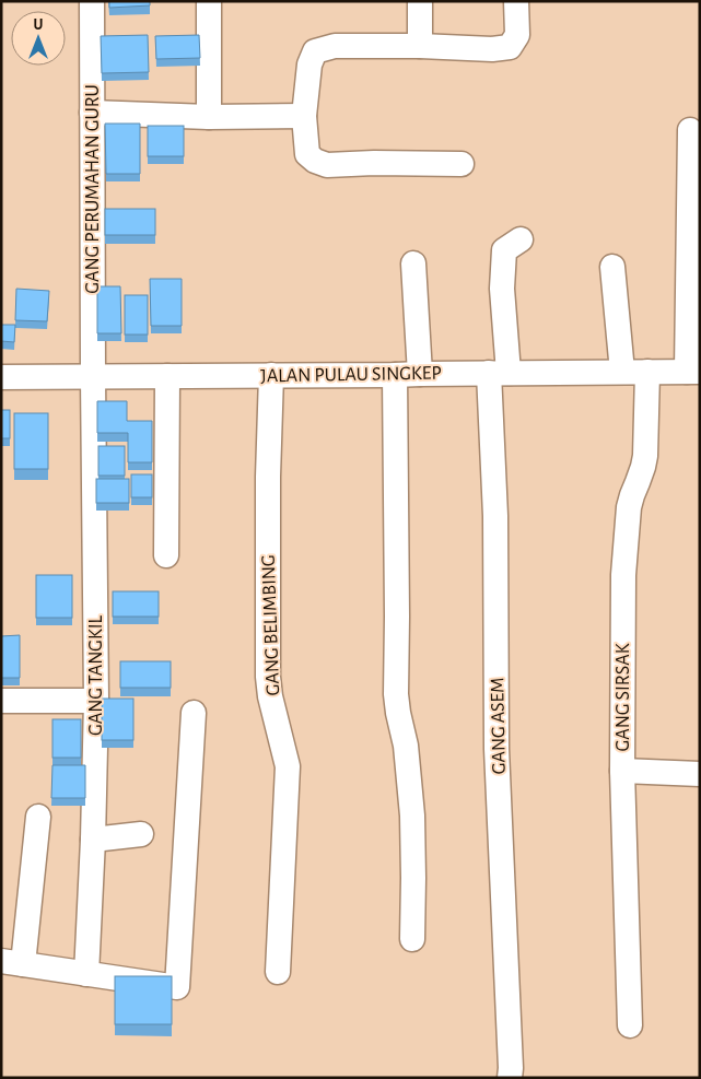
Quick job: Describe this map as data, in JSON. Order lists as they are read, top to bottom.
{
  "streets": {
    "street": [
      "GANG PERUMAHAN GURU",
      "JALAN PULAU SINGKEP",
      "GANG BELIMBING",
      "GANG TANGKIL",
      "GANG SIRSAK",
      "GANG ASEM"
    ]
  },
  "crossings": [
    ["GANG PERUMAHAN GURU", "JALAN PULAU SINGKEP"],
    ["GANG PERUMAHAN GURU", "GANG TANGKIL"],
    ["JALAN PULAU SINGKEP", "GANG BELIMBING"],
    ["JALAN PULAU SINGKEP", "GANG TANGKIL"],
    ["JALAN PULAU SINGKEP", "GANG SIRSAK"],
    ["JALAN PULAU SINGKEP", "GANG ASEM"]
  ],
  "north": "top"
}
